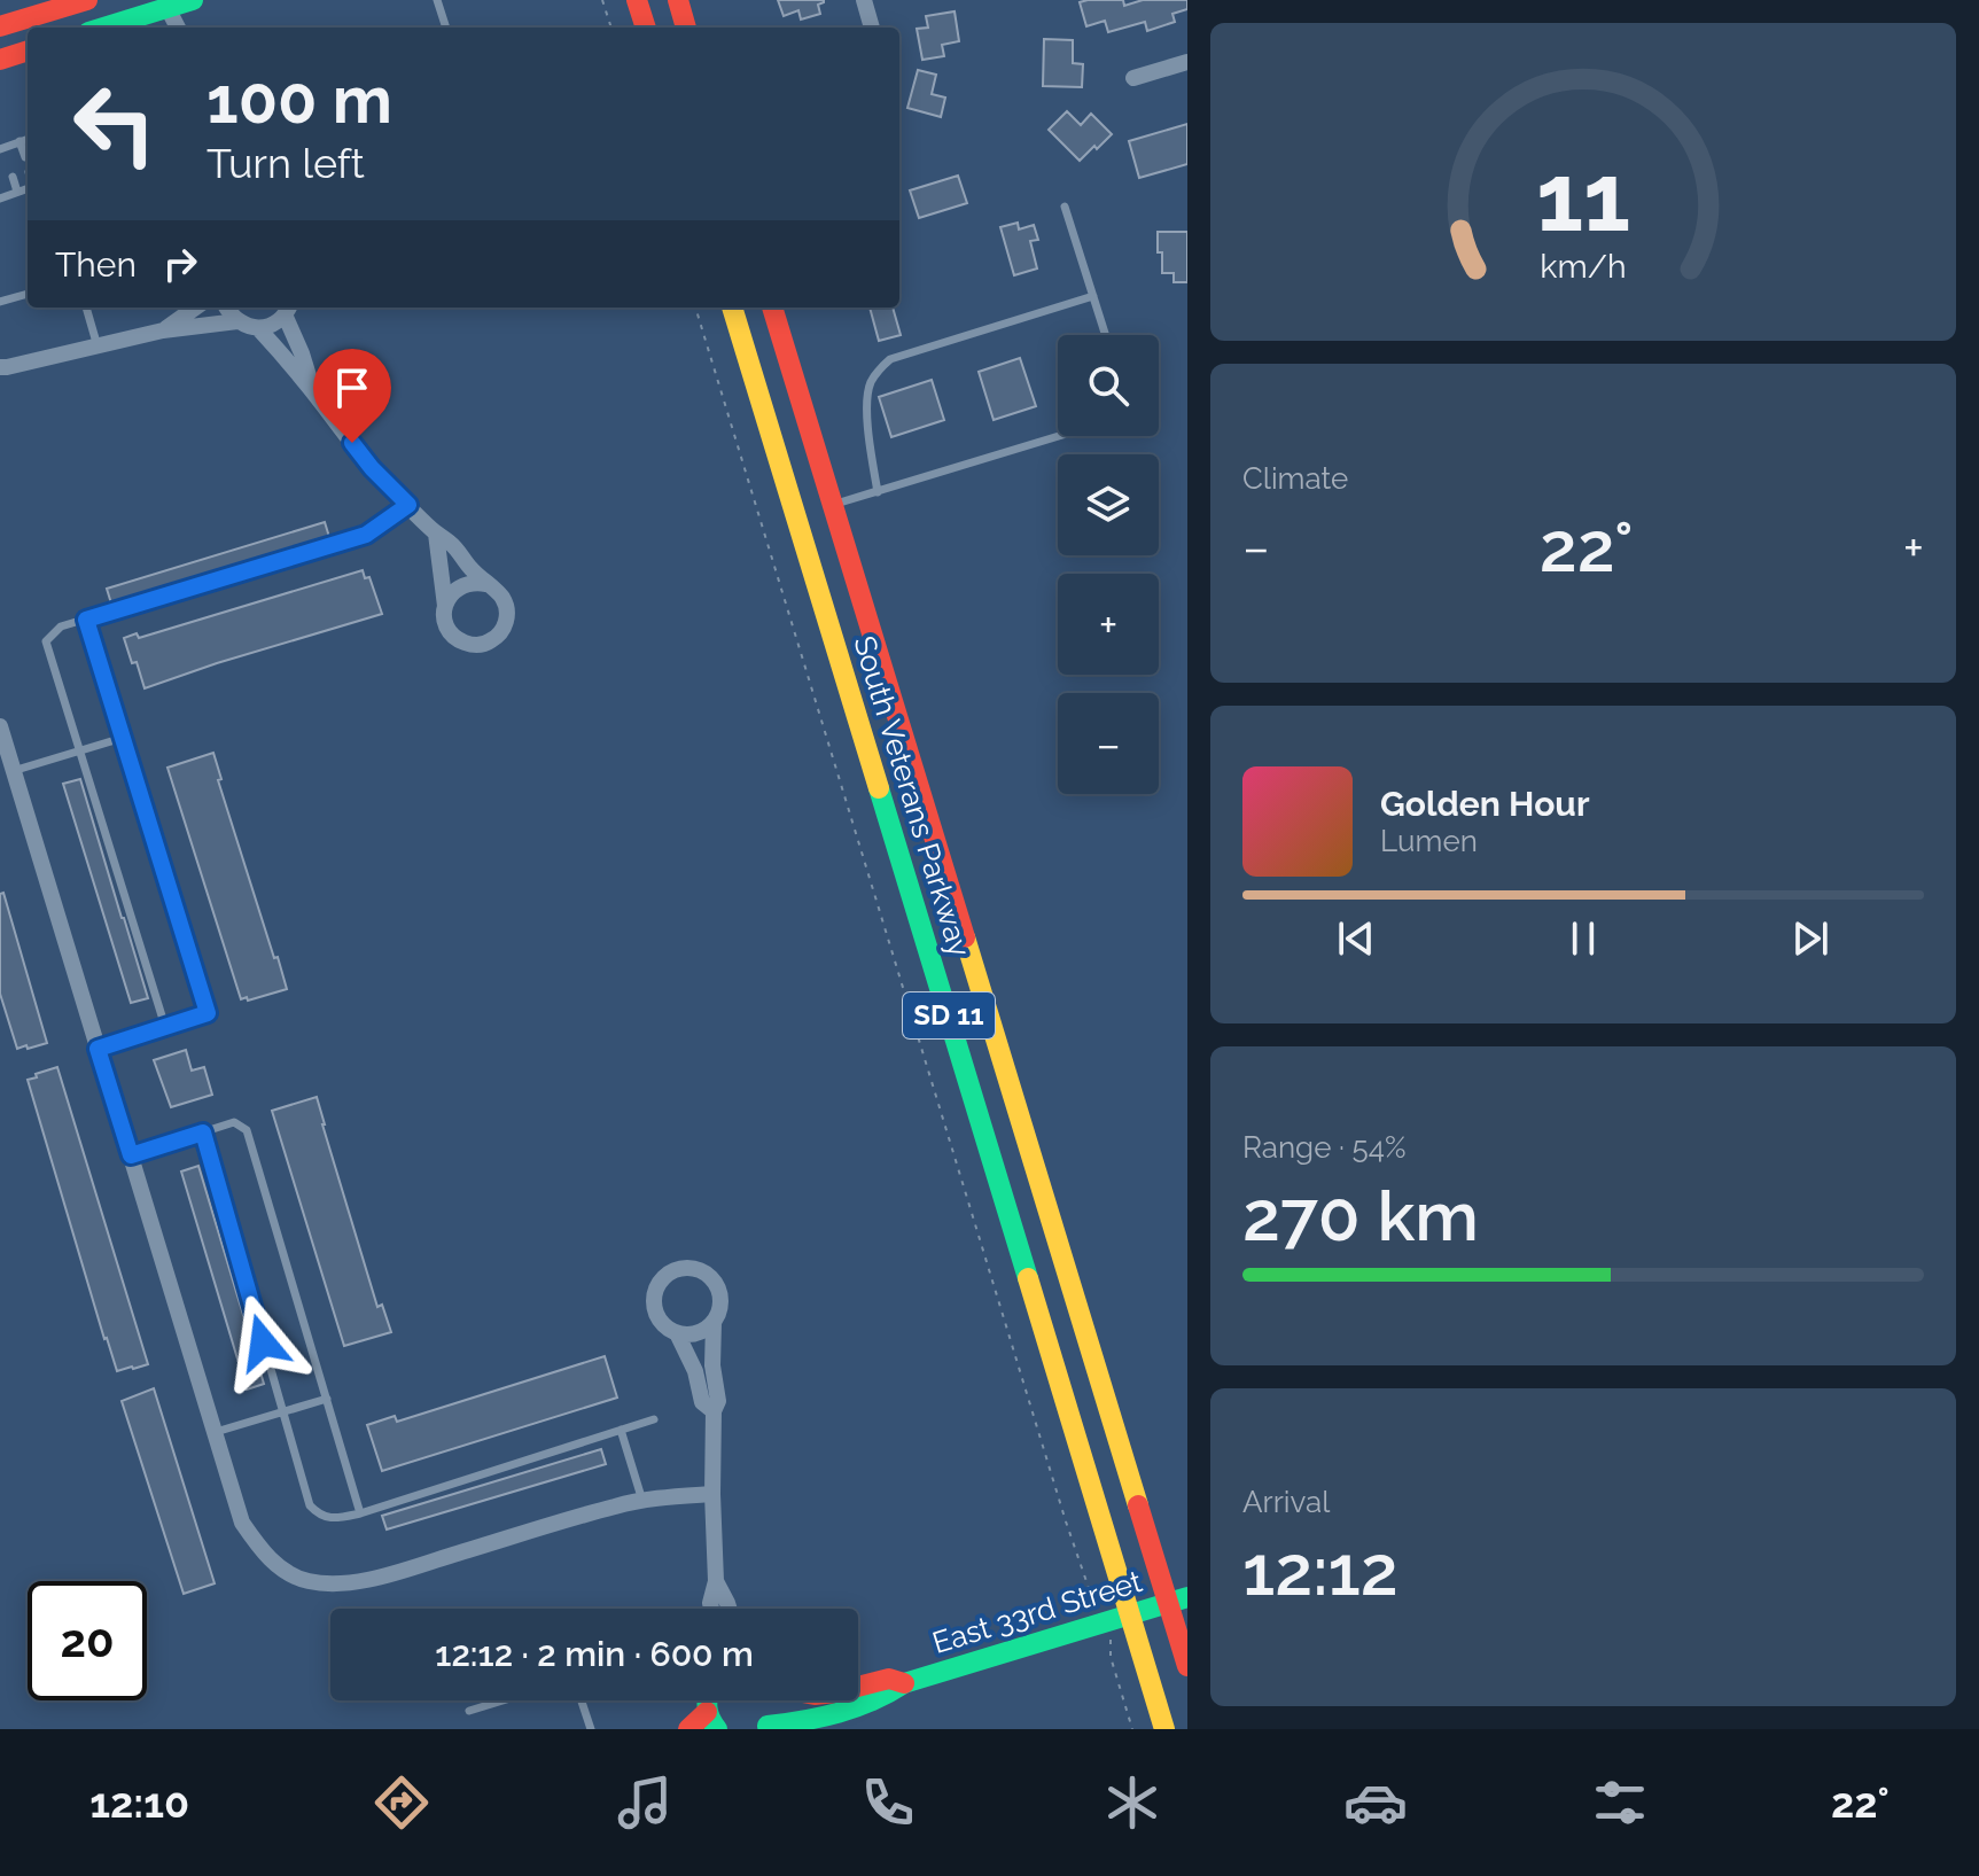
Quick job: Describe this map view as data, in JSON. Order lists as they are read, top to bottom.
{
  "streets": {
    "main road": ["South Veterans Parkway", "SD 11", "East 33rd Street"]
  },
  "crossings": [
    ["South Veterans Parkway", "East 33rd Street"]
  ],
  "page": {
    "turn": ["100 m", "Turn left"],
    "then": "Then",
    "map_buttons": ["+", "−"],
    "tile": [
      "Climate",
      ["Range · 54%", "270 km"],
      ["Arrival", "12:12"]
    ],
    "heat": ["−", "22°", "+"],
    "song": ["Golden Hour", "Lumen"],
    "limit": "20",
    "trip": "12:12 · 2 min · 600 m",
    "tabs": ["12:10", "22°"],
    "gauge": ["11", "km/h"]
  }
}
